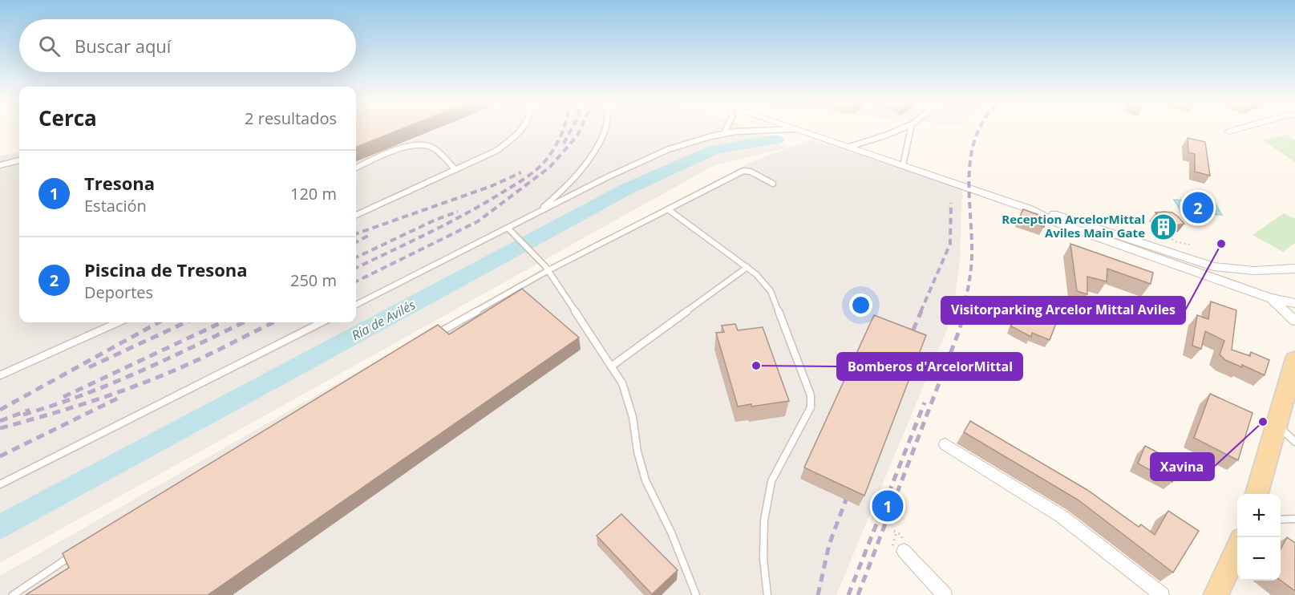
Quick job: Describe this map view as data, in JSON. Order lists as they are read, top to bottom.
{
  "water": ["Ría de Avilés"],
  "places": {
    "building": ["Reception ArcelorMittal Aviles Main Gate"],
    "other": ["Visitorparking Arcelor Mittal Aviles", "Bomberos d'ArcelorMittal", "Xavina"]
  },
  "page": {
    "search": "Buscar aquí",
    "heading": ["Cerca", "2 resultados"],
    "list": [
      {
        "mark": "1",
        "name": "Tresona",
        "note": "Estación",
        "value": "120 m"
      },
      {
        "mark": "2",
        "name": "Piscina de Tresona",
        "note": "Deportes",
        "value": "250 m"
      }
    ],
    "pins": ["2", "1"],
    "map_buttons": ["+", "−"]
  }
}
